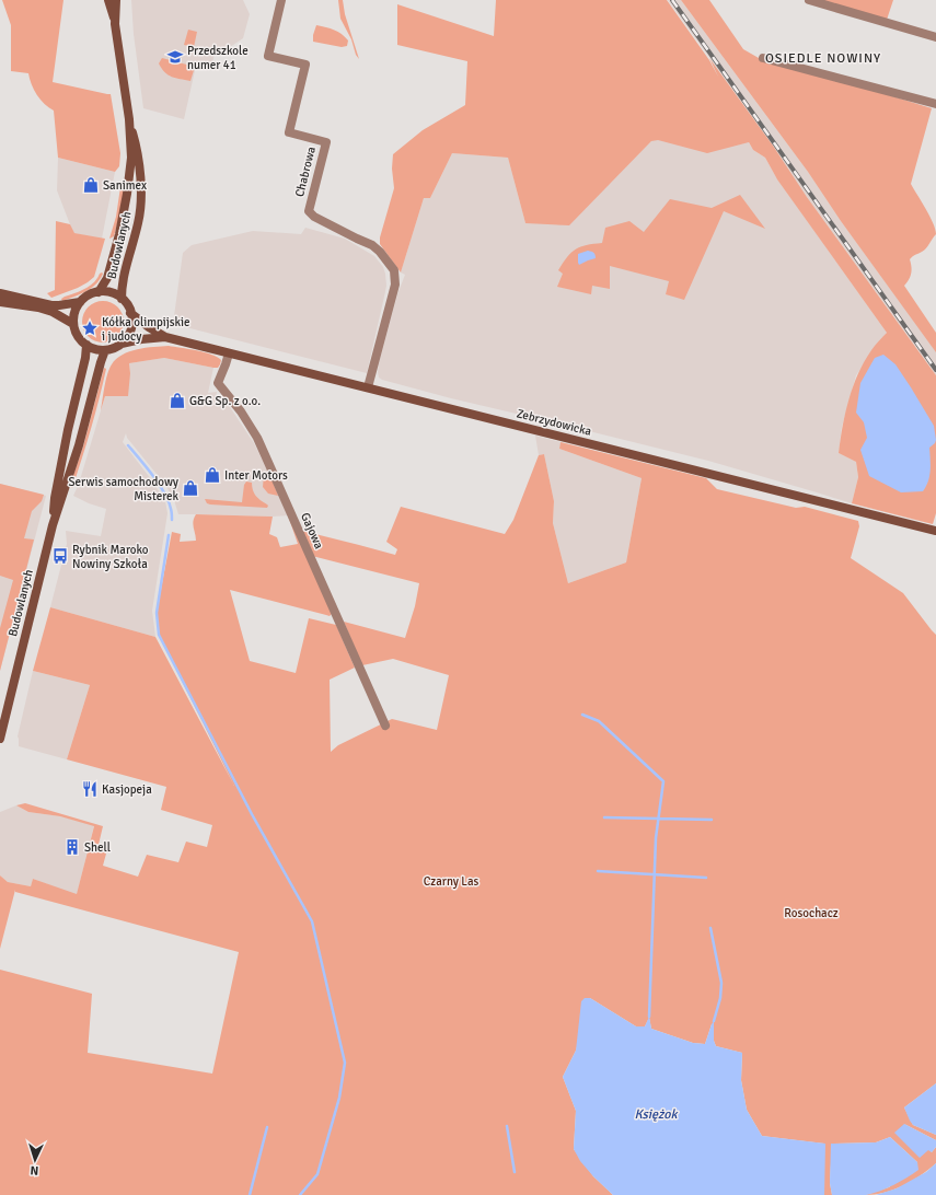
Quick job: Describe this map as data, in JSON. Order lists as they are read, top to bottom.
{
  "streets": {
    "main road": ["Budowlanych", "Zebrzydowicka"],
    "street": ["Chabrowa", "Gajowa"]
  },
  "crossings": [
    ["Chabrowa", "Zebrzydowicka"],
    ["Budowlanych", "Zebrzydowicka"],
    ["Zebrzydowicka", "Gajowa"]
  ],
  "districts": ["OSIEDLE NOWINY"],
  "water": ["Księżok"],
  "parks": ["Czarny Las", "Rosochacz"],
  "places": {
    "school or university": ["Przedszkole numer 41"],
    "shop": [
      "Sanimex",
      "G&G Sp. z o.o.",
      "Inter Motors",
      "Serwis samochodowy Misterek"
    ],
    "place": ["Kółka olimpijskie i judocy"],
    "bus stop": ["Rybnik Maroko Nowiny Szkoła"],
    "restaurant": ["Kasjopeja"],
    "building": ["Shell"]
  },
  "north": "bottom"
}
